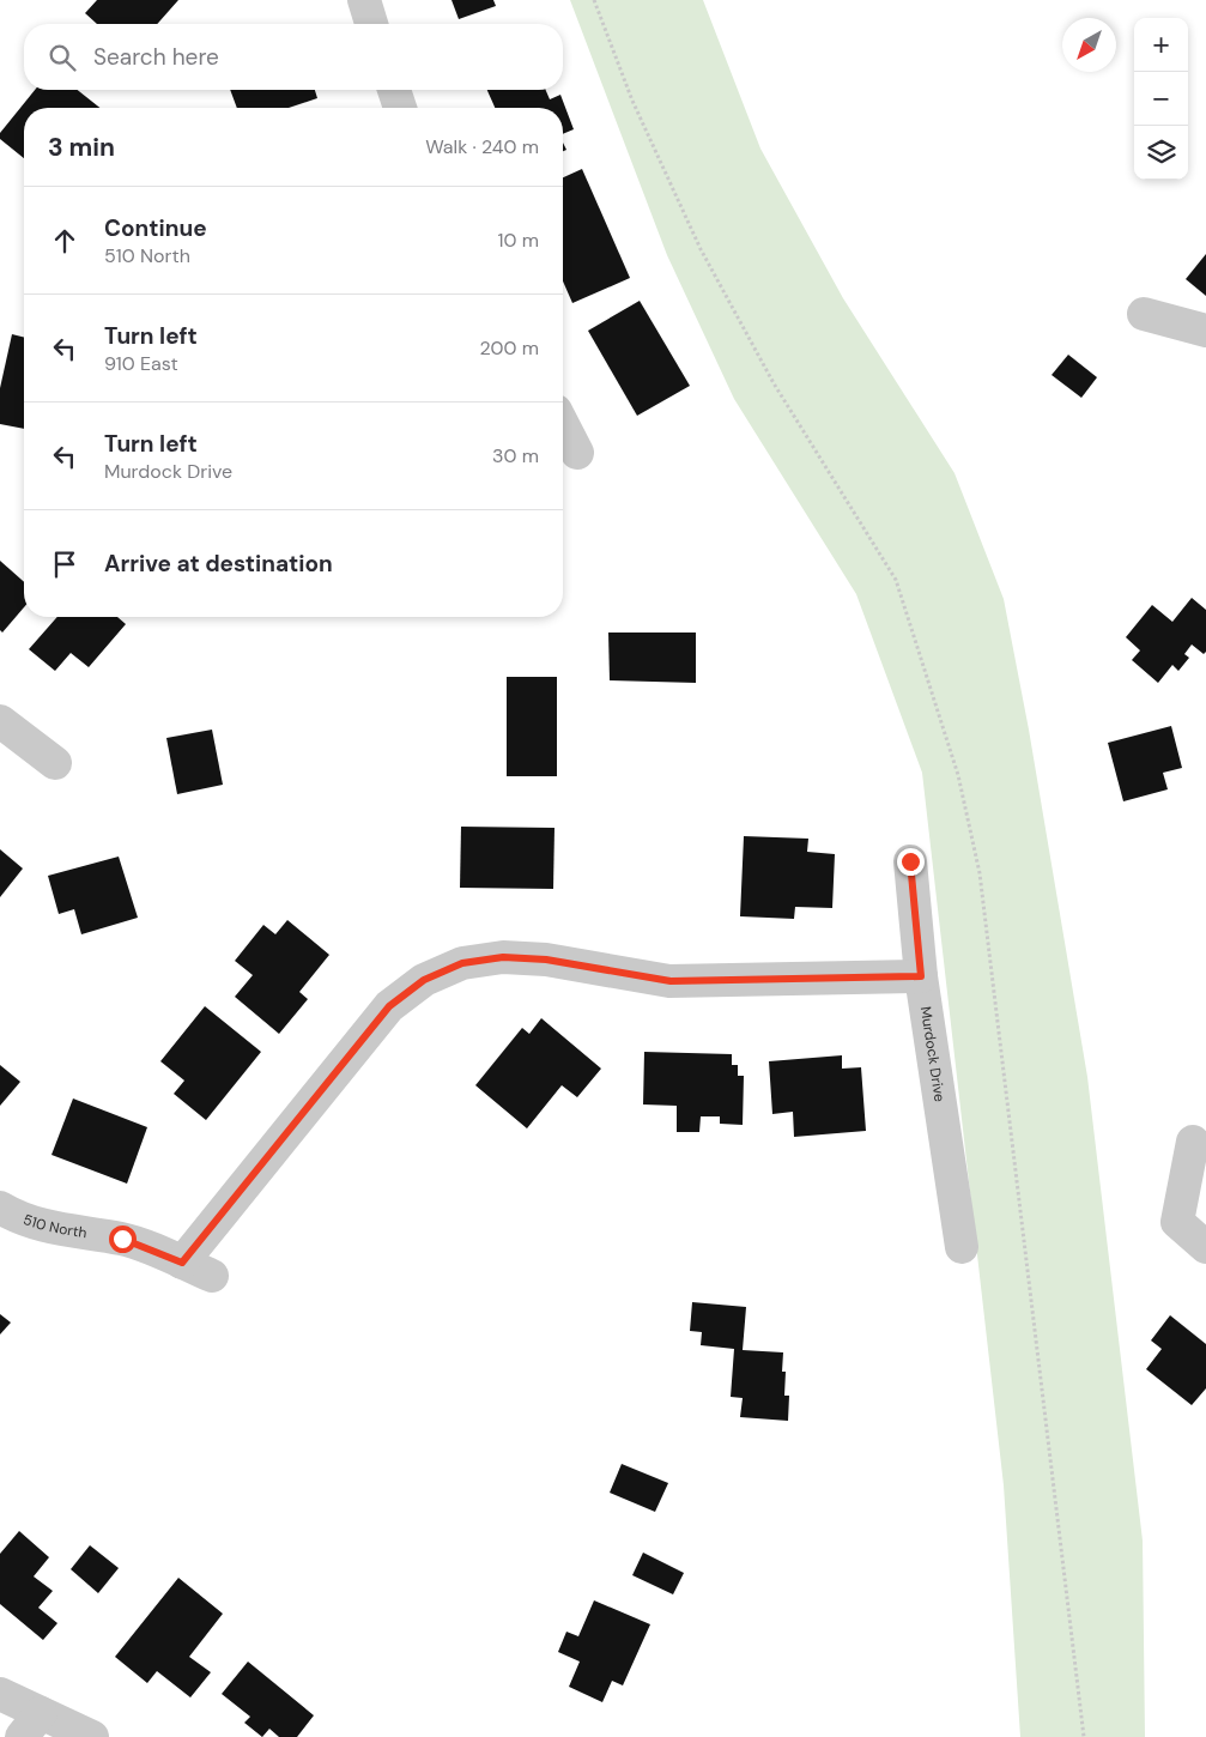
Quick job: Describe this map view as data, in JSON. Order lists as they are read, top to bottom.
{
  "streets": {
    "street": ["Murdock Drive", "510 North"]
  },
  "north": "bottom left",
  "page": {
    "map_buttons": ["+", "−"],
    "search": "Search here",
    "heading": ["3 min", "Walk · 240 m"],
    "list": [
      ["Continue", "510 North", "10 m"],
      ["Turn left", "910 East", "200 m"],
      ["Turn left", "Murdock Drive", "30 m"],
      "Arrive at destination"
    ]
  }
}
